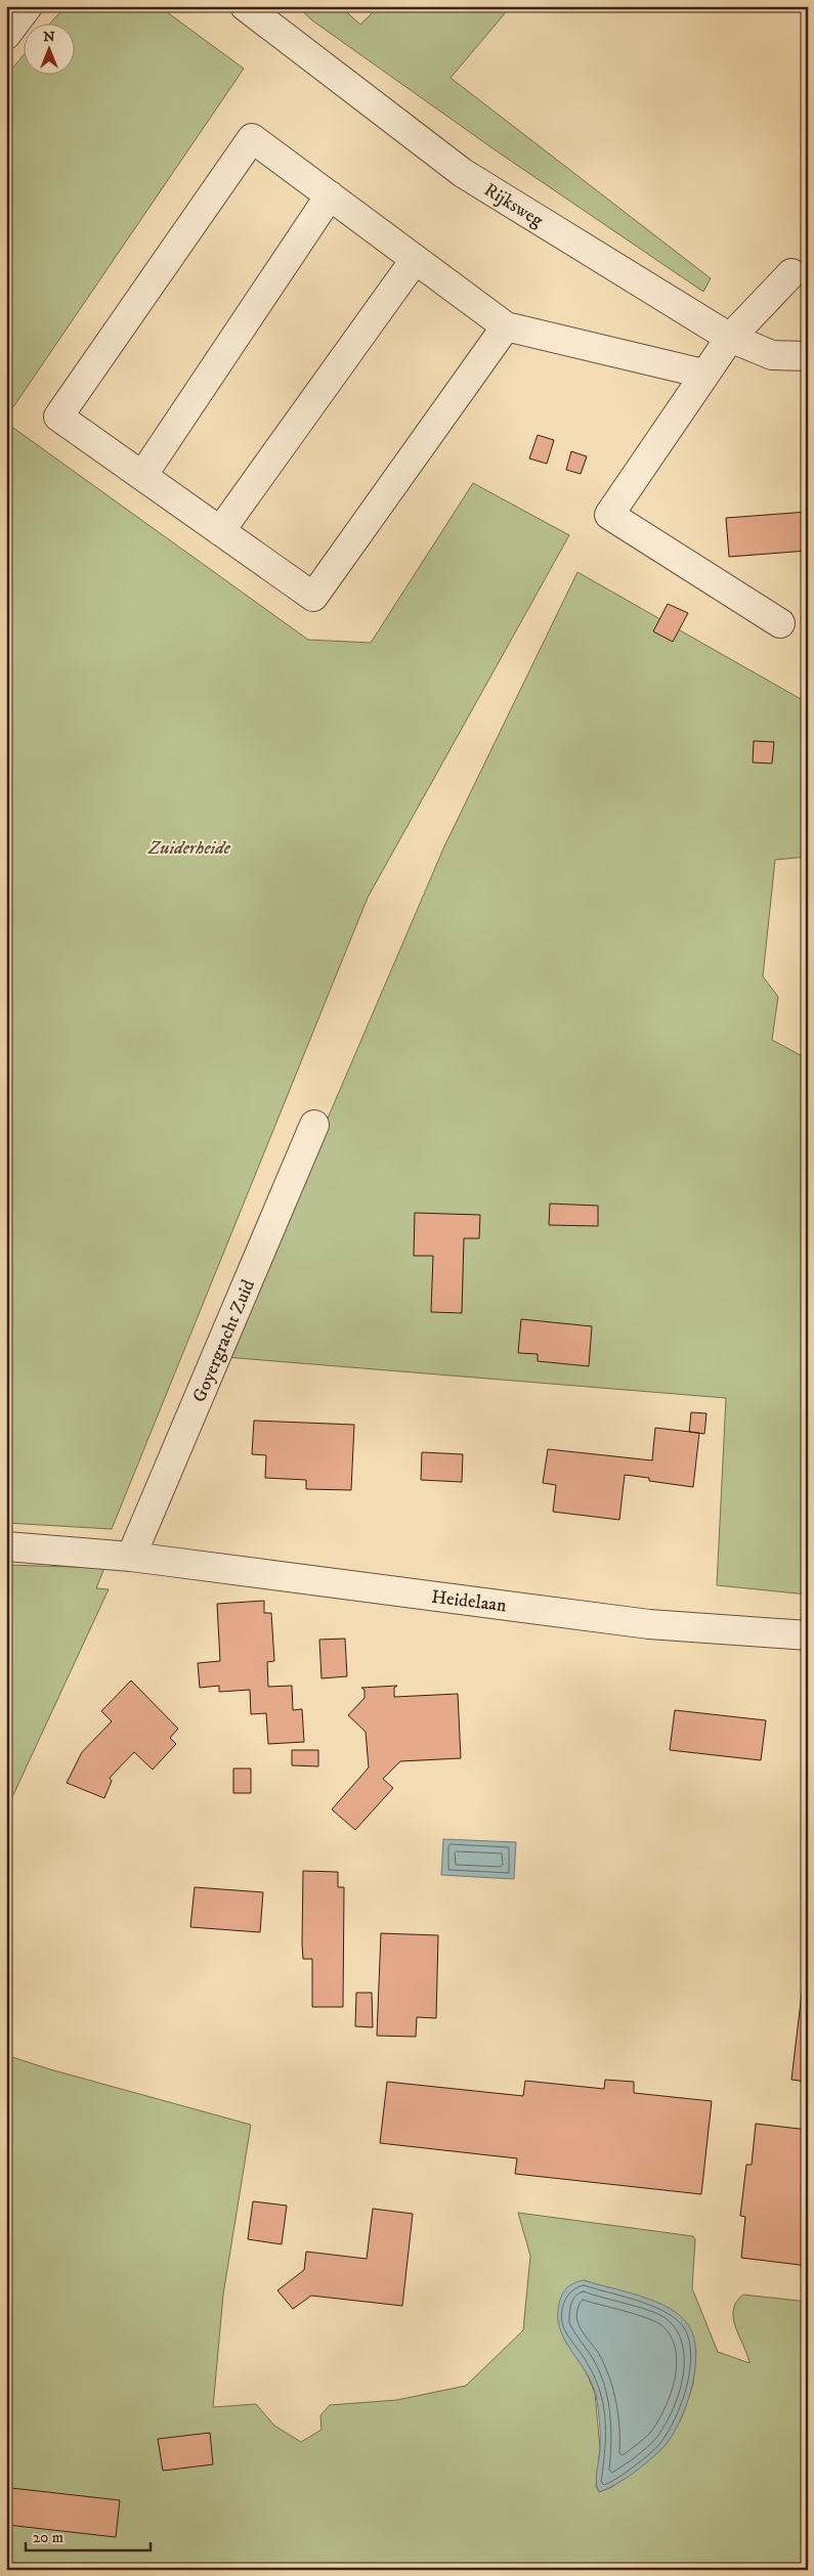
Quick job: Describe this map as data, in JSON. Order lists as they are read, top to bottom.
{
  "streets": {
    "street": ["Rijksweg", "Goyergracht Zuid", "Heidelaan"]
  },
  "crossings": [
    ["Goyergracht Zuid", "Heidelaan"]
  ],
  "parks": ["Zuiderheide"],
  "scale_bar": "20 m",
  "north": "top"
}
